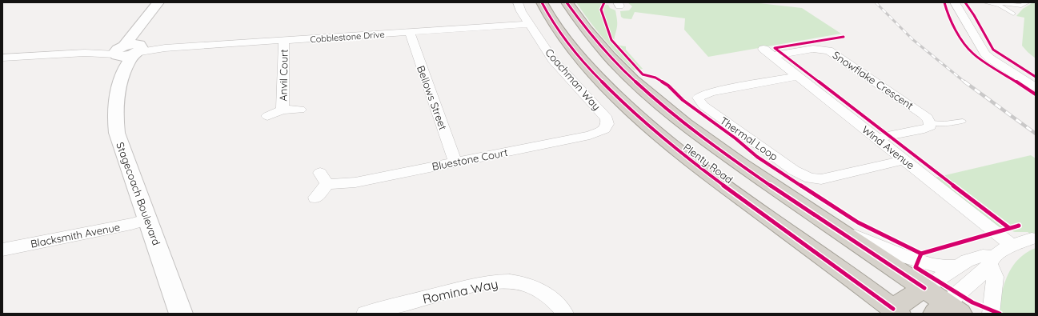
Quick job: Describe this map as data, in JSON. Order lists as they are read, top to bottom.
{
  "streets": {
    "highway": ["Plenty Road"],
    "street": [
      "Cobblestone Drive",
      "Anvil Court",
      "Coachman Way",
      "Snowflake Crescent",
      "Bellows Street",
      "Thermal Loop",
      "Wind Avenue",
      "Bluestone Court",
      "Stagecoach Boulevard",
      "Blacksmith Avenue",
      "Romina Way"
    ]
  },
  "crossings": [
    ["Cobblestone Drive", "Anvil Court"],
    ["Cobblestone Drive", "Coachman Way"],
    ["Cobblestone Drive", "Bellows Street"],
    ["Cobblestone Drive", "Stagecoach Boulevard"],
    ["Coachman Way", "Bluestone Court"],
    ["Snowflake Crescent", "Wind Avenue"],
    ["Bellows Street", "Bluestone Court"],
    ["Thermal Loop", "Wind Avenue"],
    ["Stagecoach Boulevard", "Blacksmith Avenue"]
  ]
}
